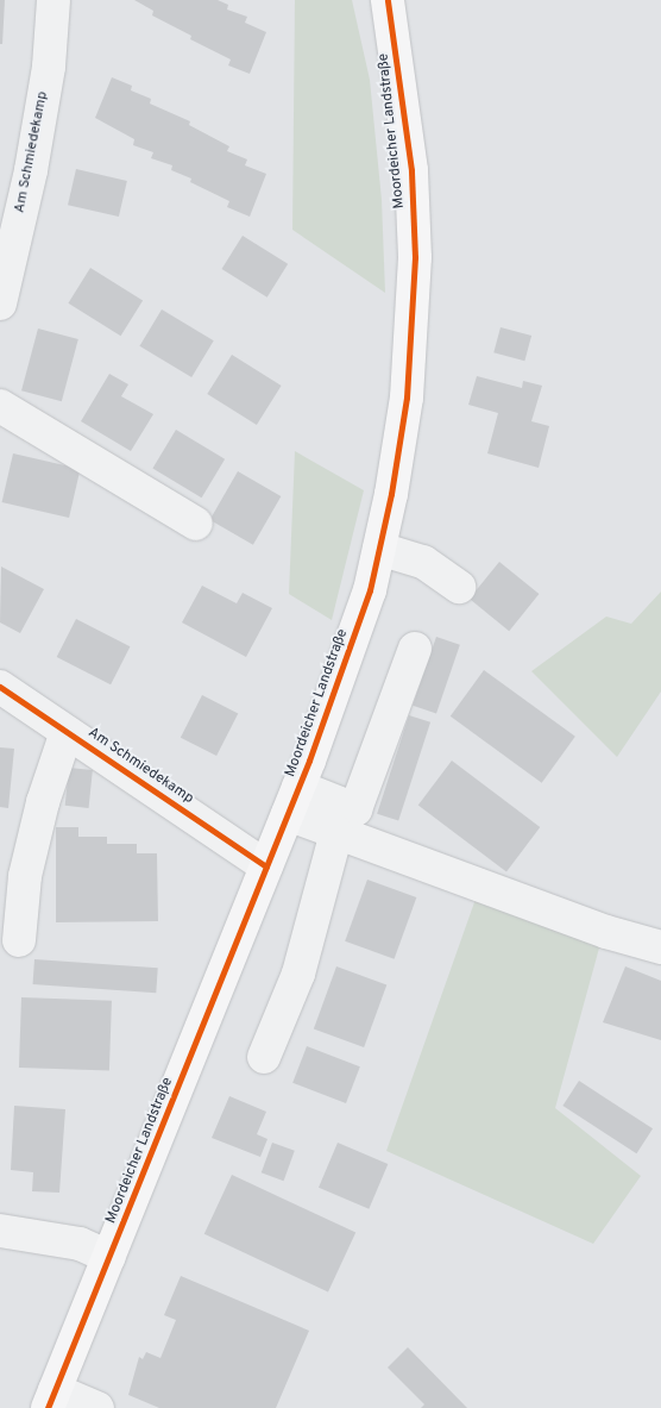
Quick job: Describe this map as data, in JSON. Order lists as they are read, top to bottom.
{
  "streets": {
    "main road": ["Moordeicher Landstraße"],
    "street": ["Am Schmiedekamp"]
  },
  "crossings": [
    ["Moordeicher Landstraße", "Am Schmiedekamp"]
  ]
}
